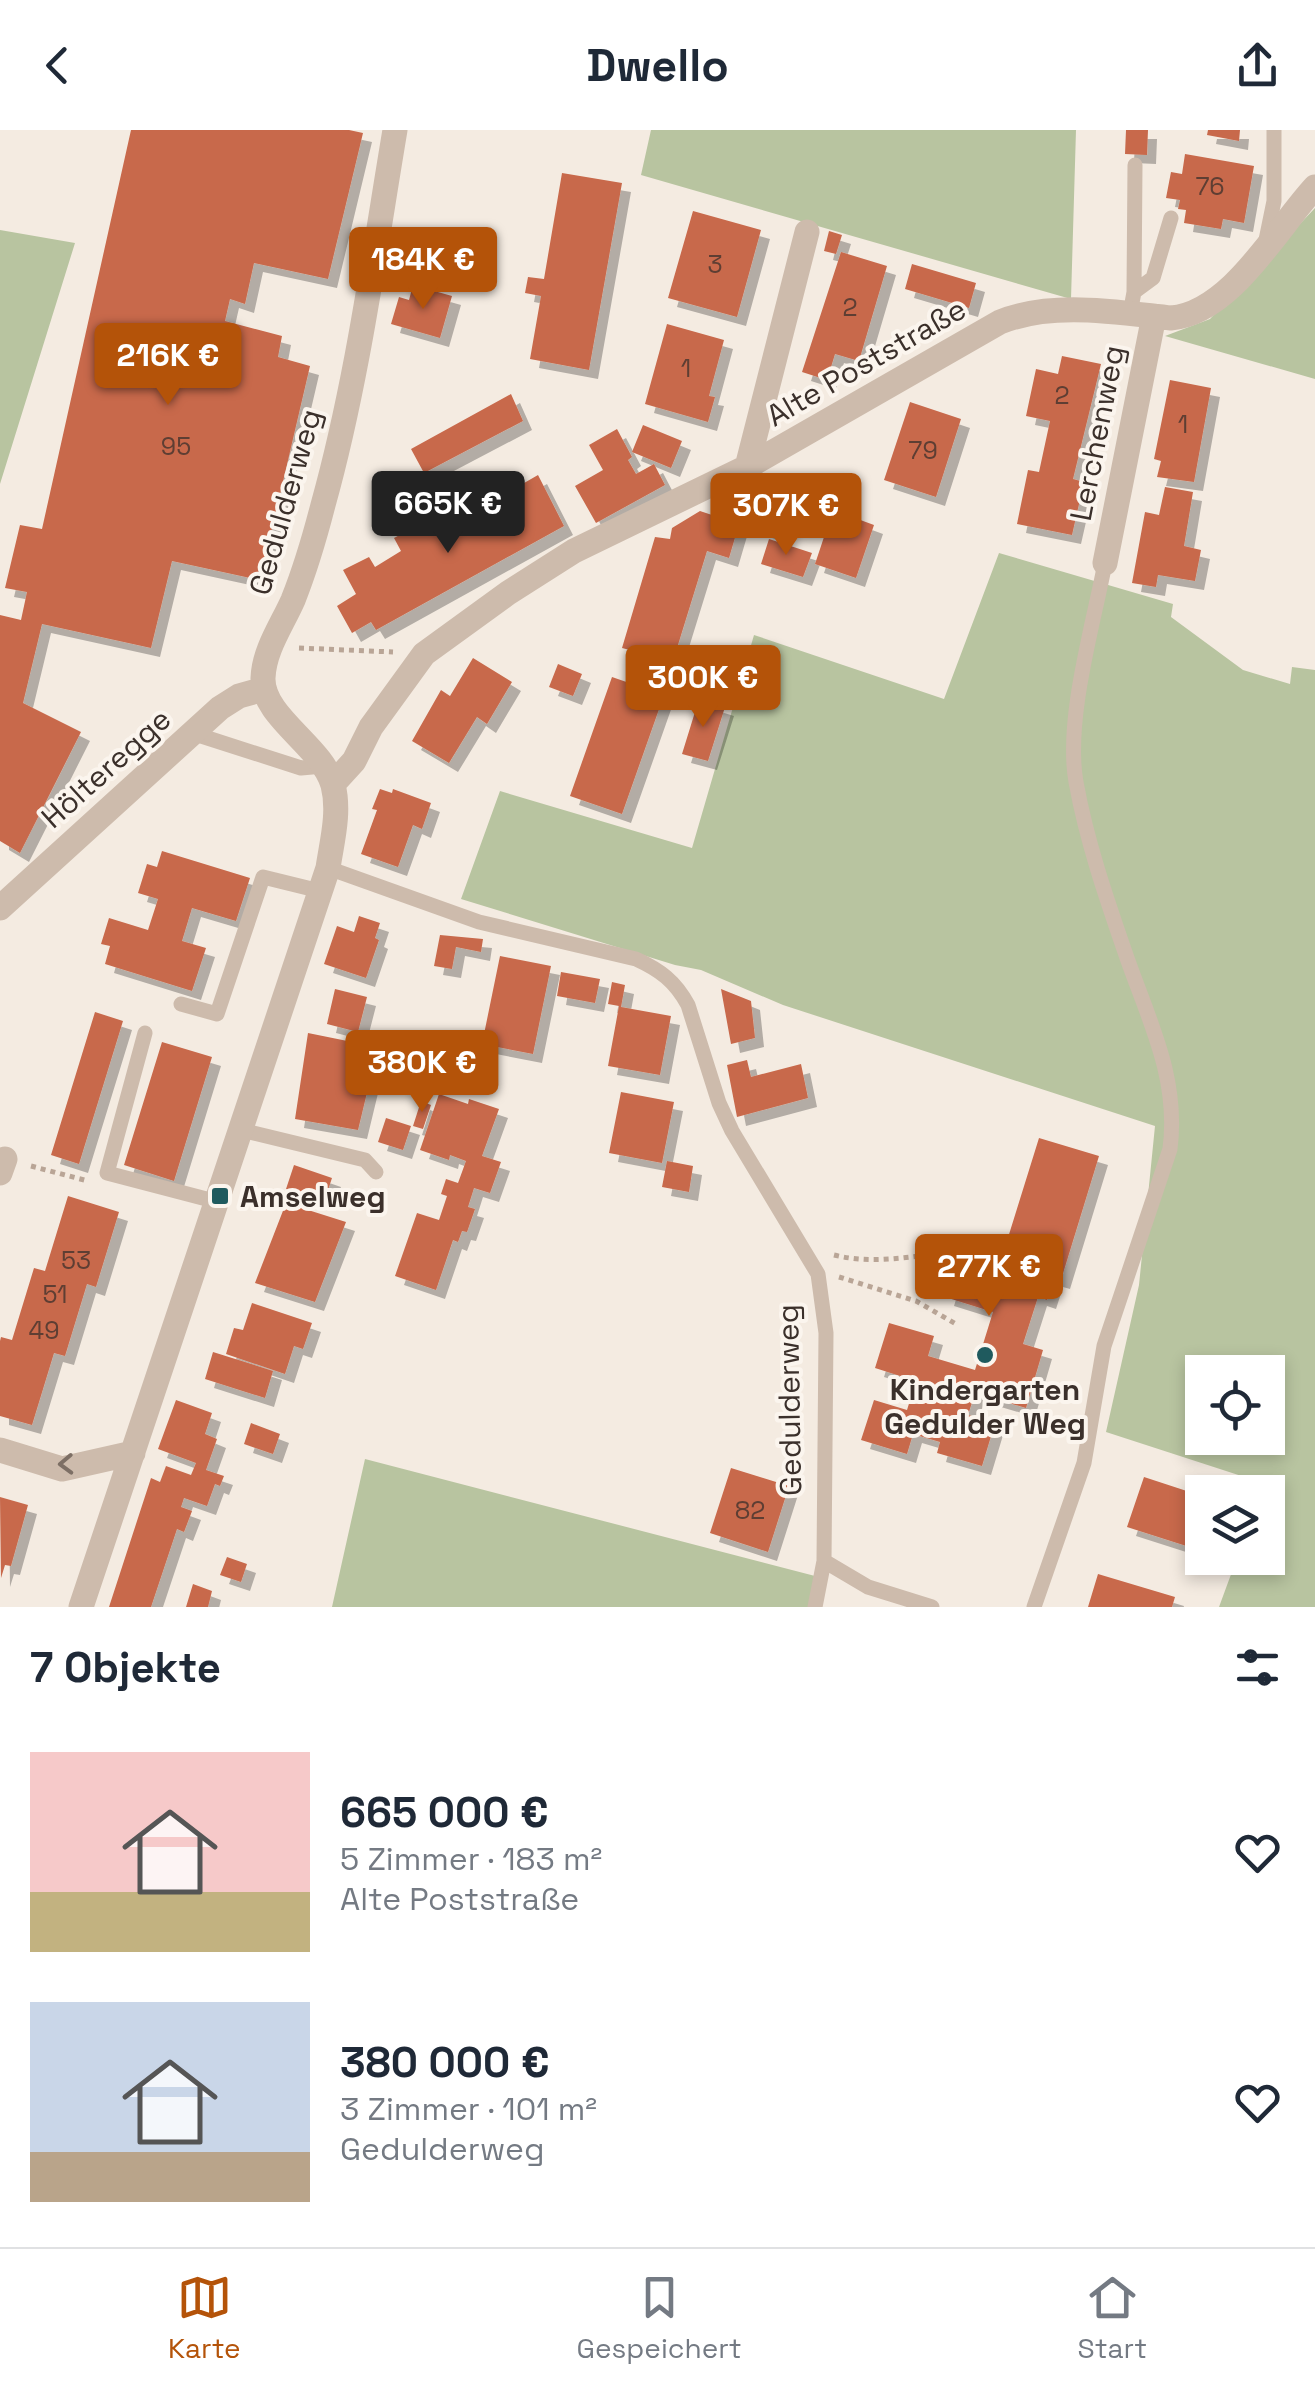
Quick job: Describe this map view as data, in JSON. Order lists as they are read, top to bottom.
{
  "streets": {
    "street": [
      "Alte Poststraße",
      "Lerchenweg",
      "Gedulderweg",
      "Hölteregge"
    ]
  },
  "crossings": [
    ["Alte Poststraße", "Lerchenweg"],
    ["Gedulderweg", "Hölteregge"]
  ],
  "places": {
    "transit": ["Amselweg"],
    "other": ["Kindergarten Gedulder Weg"]
  },
  "house_numbers": [
    "76",
    "3",
    "2",
    "1",
    "2",
    "1",
    "95",
    "79",
    "53",
    "51",
    "49",
    "82"
  ],
  "page": {
    "header": "Dwello",
    "price": [
      "184K €",
      "216K €",
      "665K €",
      "307K €",
      "300K €",
      "380K €",
      "277K €"
    ],
    "heading": "7 Objekte",
    "list": [
      {
        "name": "665 000 €",
        "note": "5 Zimmer · 183 m² · Alte Poststraße"
      },
      {
        "name": "380 000 €",
        "note": "3 Zimmer · 101 m² · Gedulderweg"
      }
    ],
    "tabs": ["Karte", "Gespeichert", "Start"]
  }
}
